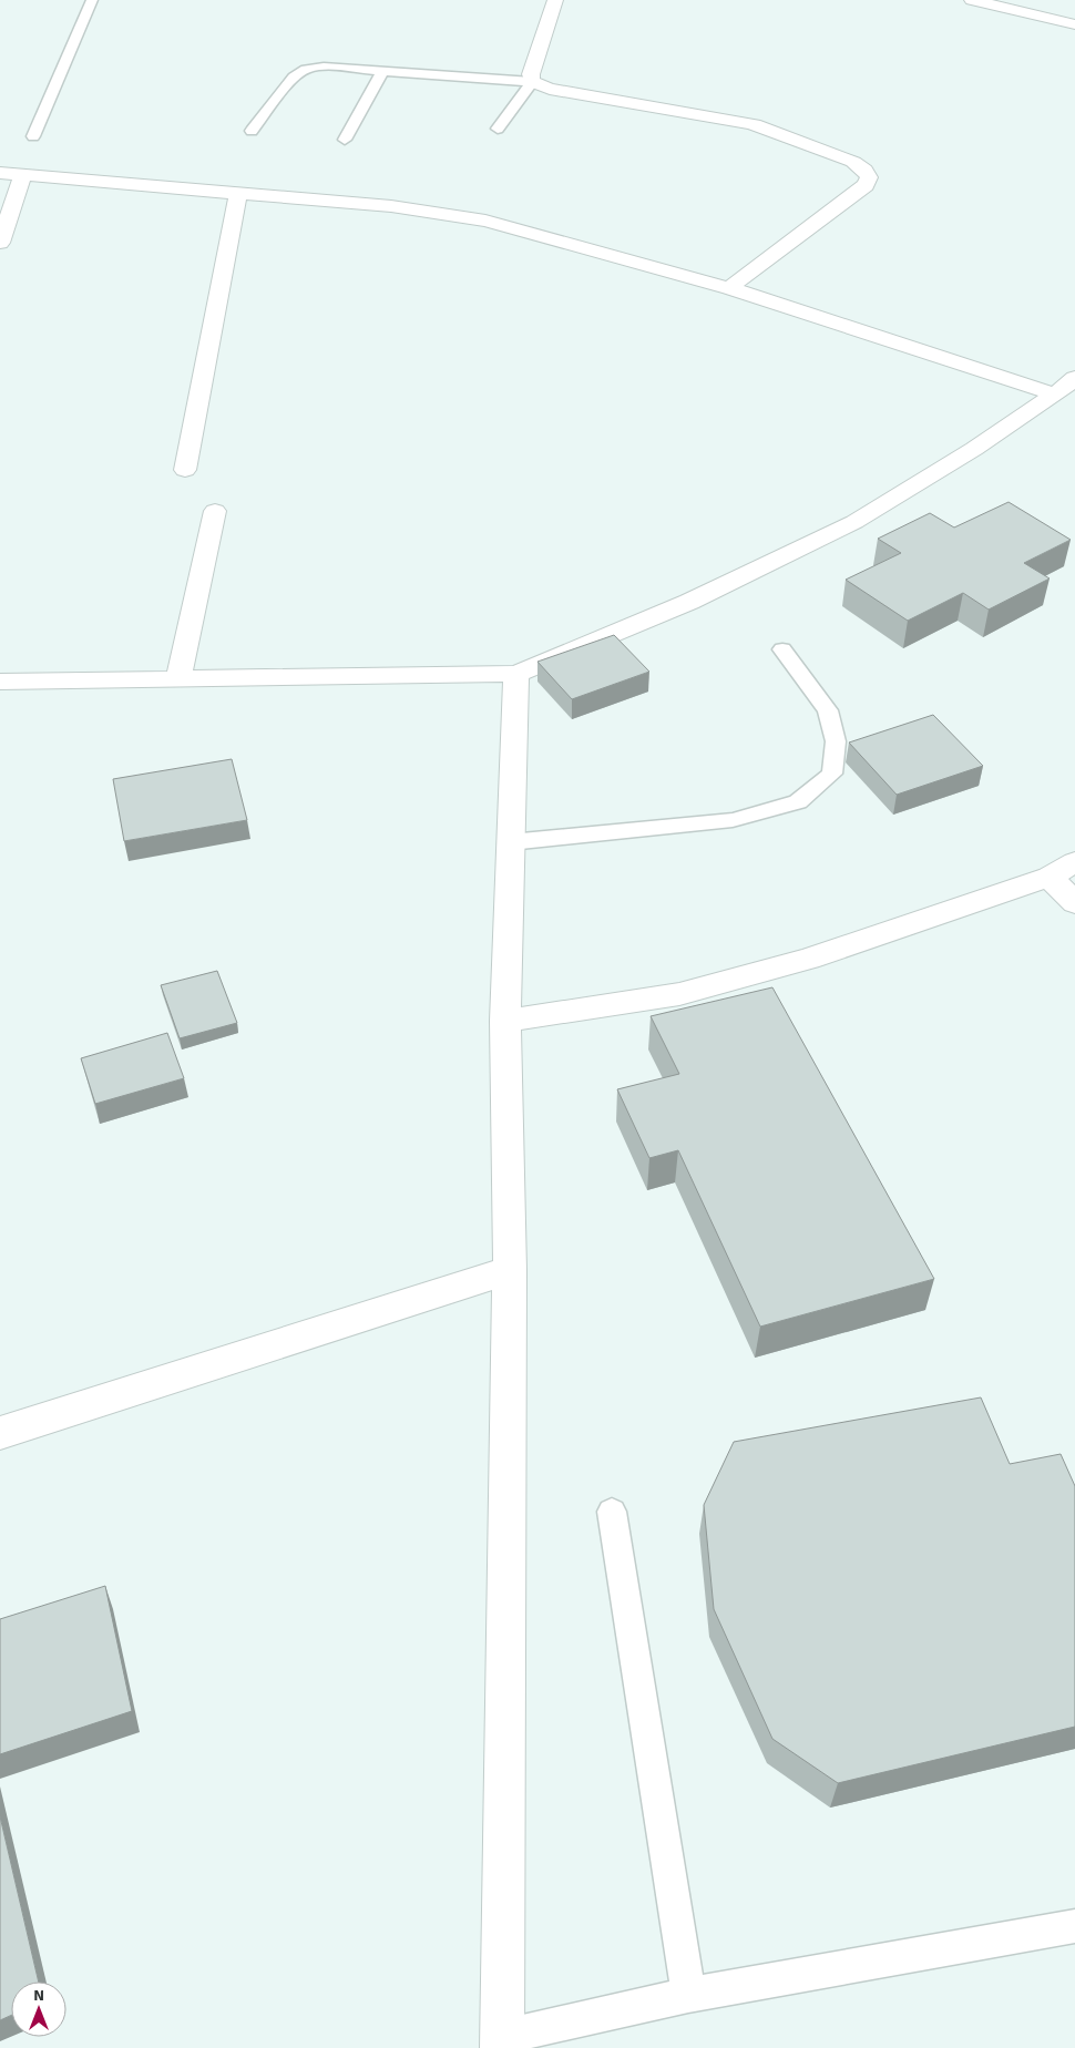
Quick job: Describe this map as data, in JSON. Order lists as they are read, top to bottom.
{
  "north": "top"
}
